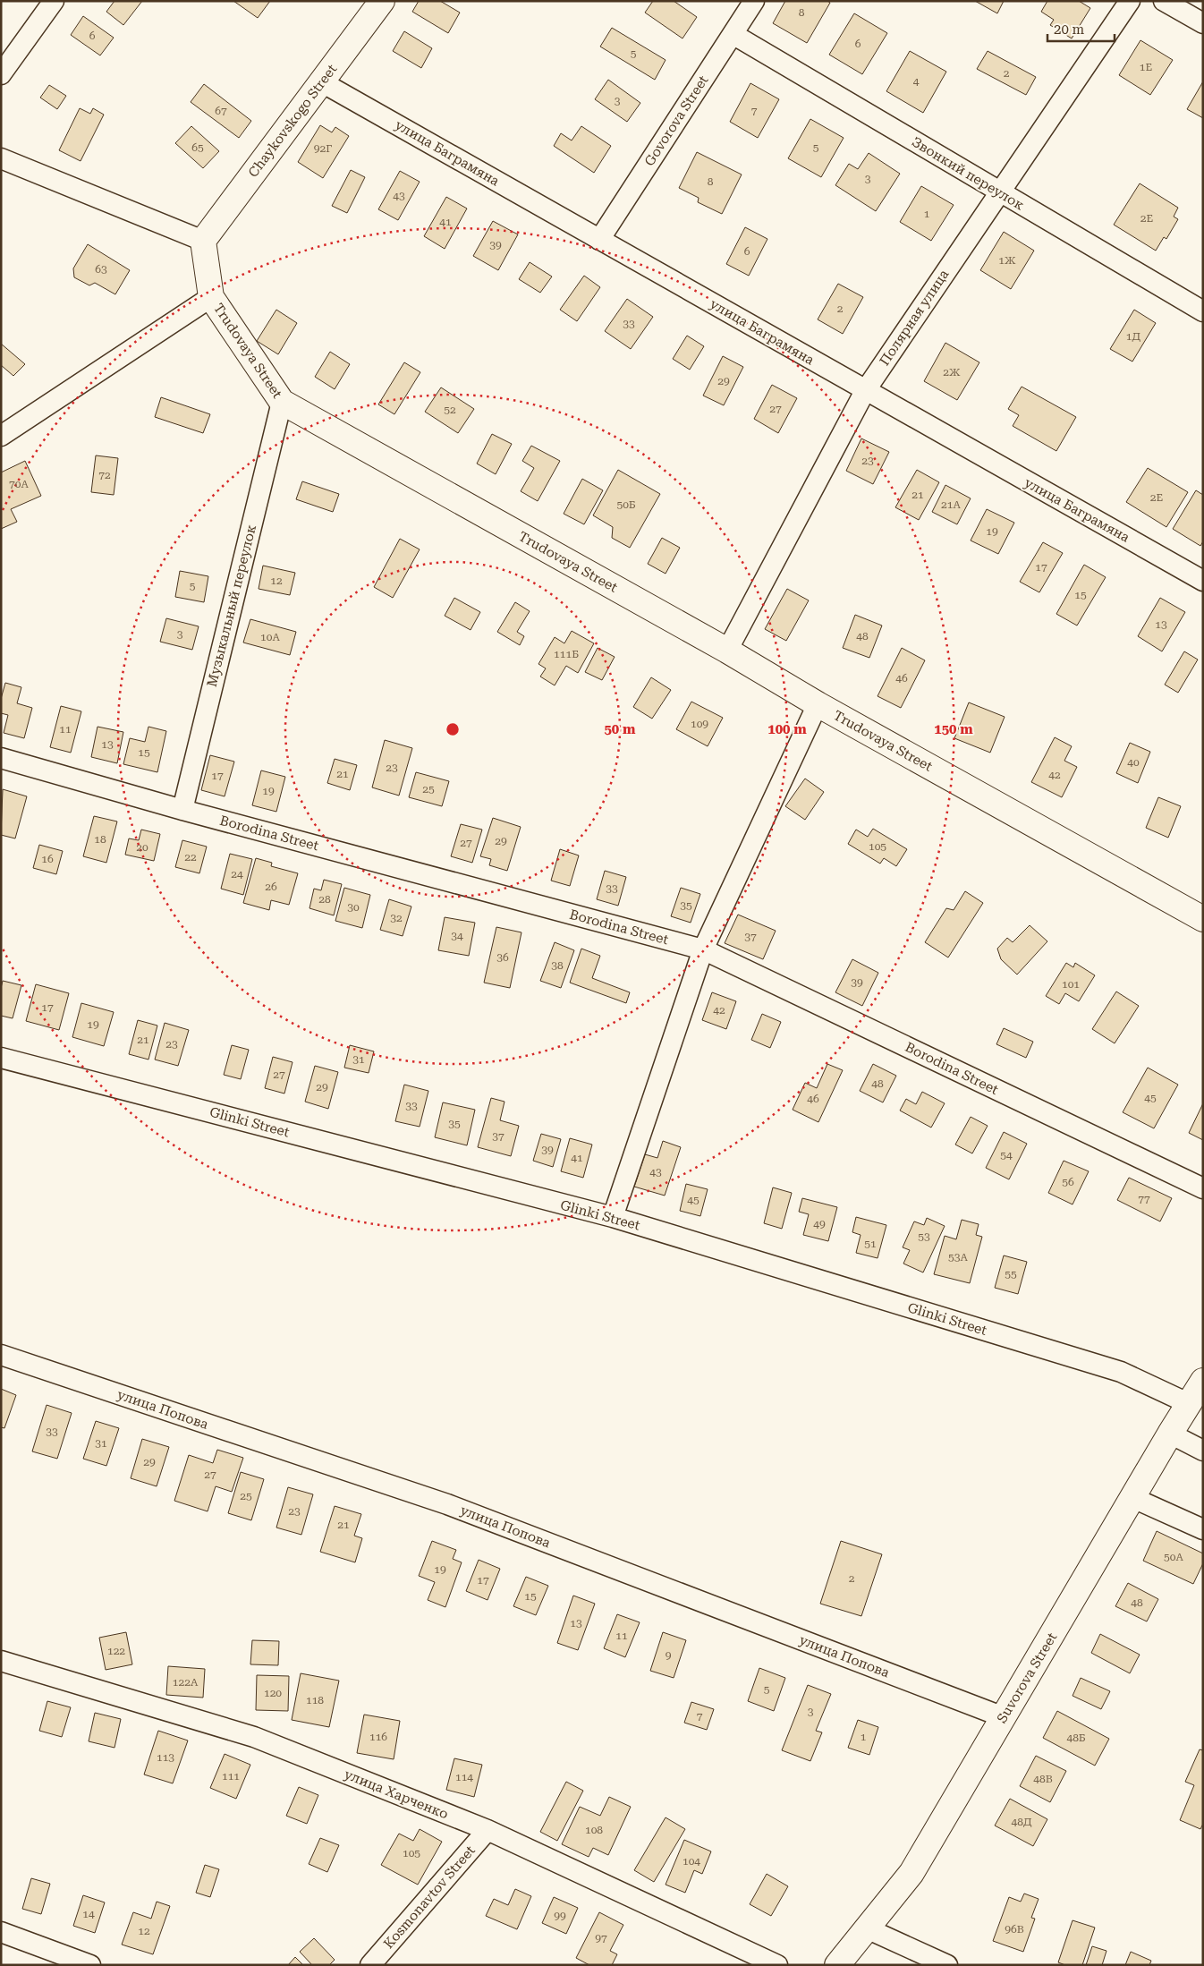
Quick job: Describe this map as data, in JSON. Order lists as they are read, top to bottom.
{
  "streets": {
    "main road": ["Chaykovskogo Street", "Trudovaya Street", "Suvorova Street"],
    "street": [
      "Govorova Street",
      "улица Баграмяна",
      "Звонкий переулок",
      "Полярная улица",
      "Музыкальный переулок",
      "Borodina Street",
      "Glinki Street",
      "улица Попова",
      "улица Харченко",
      "Kosmonavtov Street"
    ]
  },
  "crossings": [
    ["Chaykovskogo Street", "улица Баграмяна"],
    ["Chaykovskogo Street", "Trudovaya Street"],
    ["Govorova Street", "улица Баграмяна"],
    ["Govorova Street", "Звонкий переулок"],
    ["улица Баграмяна", "Полярная улица"],
    ["Звонкий переулок", "Полярная улица"],
    ["Полярная улица", "Trudovaya Street"],
    ["Trudovaya Street", "Музыкальный переулок"],
    ["Музыкальный переулок", "Borodina Street"],
    ["Glinki Street", "Suvorova Street"],
    ["улица Попова", "Suvorova Street"],
    ["улица Харченко", "Kosmonavtov Street"]
  ],
  "house_numbers": [
    "8",
    "6",
    "6",
    "5",
    "1Е",
    "2",
    "4",
    "3",
    "67",
    "7",
    "65",
    "5",
    "92Г",
    "3",
    "8",
    "43",
    "1",
    "2Е",
    "41",
    "39",
    "6",
    "1Ж",
    "63",
    "2",
    "33",
    "1Д",
    "2Ж",
    "29",
    "27",
    "52",
    "23",
    "72",
    "70А",
    "21",
    "2Е",
    "50Б",
    "21А",
    "19",
    "17",
    "12",
    "5",
    "15",
    "13",
    "3",
    "48",
    "10А",
    "111Б",
    "46",
    "109",
    "11",
    "13",
    "15",
    "40",
    "23",
    "21",
    "42",
    "17",
    "25",
    "19",
    "18",
    "29",
    "27",
    "105",
    "20",
    "22",
    "16",
    "24",
    "26",
    "33",
    "28",
    "35",
    "30",
    "32",
    "34",
    "37",
    "36",
    "38",
    "39",
    "101",
    "17",
    "42",
    "19",
    "21",
    "23",
    "31",
    "27",
    "48",
    "29",
    "45",
    "46",
    "33",
    "35",
    "37",
    "39",
    "54",
    "41",
    "43",
    "56",
    "77",
    "45",
    "49",
    "53",
    "51",
    "53А",
    "55",
    "33",
    "31",
    "29",
    "27",
    "25",
    "23",
    "21",
    "50А",
    "19",
    "2",
    "17",
    "15",
    "48",
    "13",
    "11",
    "122",
    "9",
    "122А",
    "5",
    "120",
    "118",
    "3",
    "7",
    "116",
    "1",
    "48Б",
    "113",
    "111",
    "114",
    "48В",
    "48Д",
    "108",
    "105",
    "104",
    "14",
    "99",
    "96В",
    "12",
    "97"
  ],
  "scale_bar": "20 m",
  "rings": ["50 m", "100 m", "150 m"]
}
